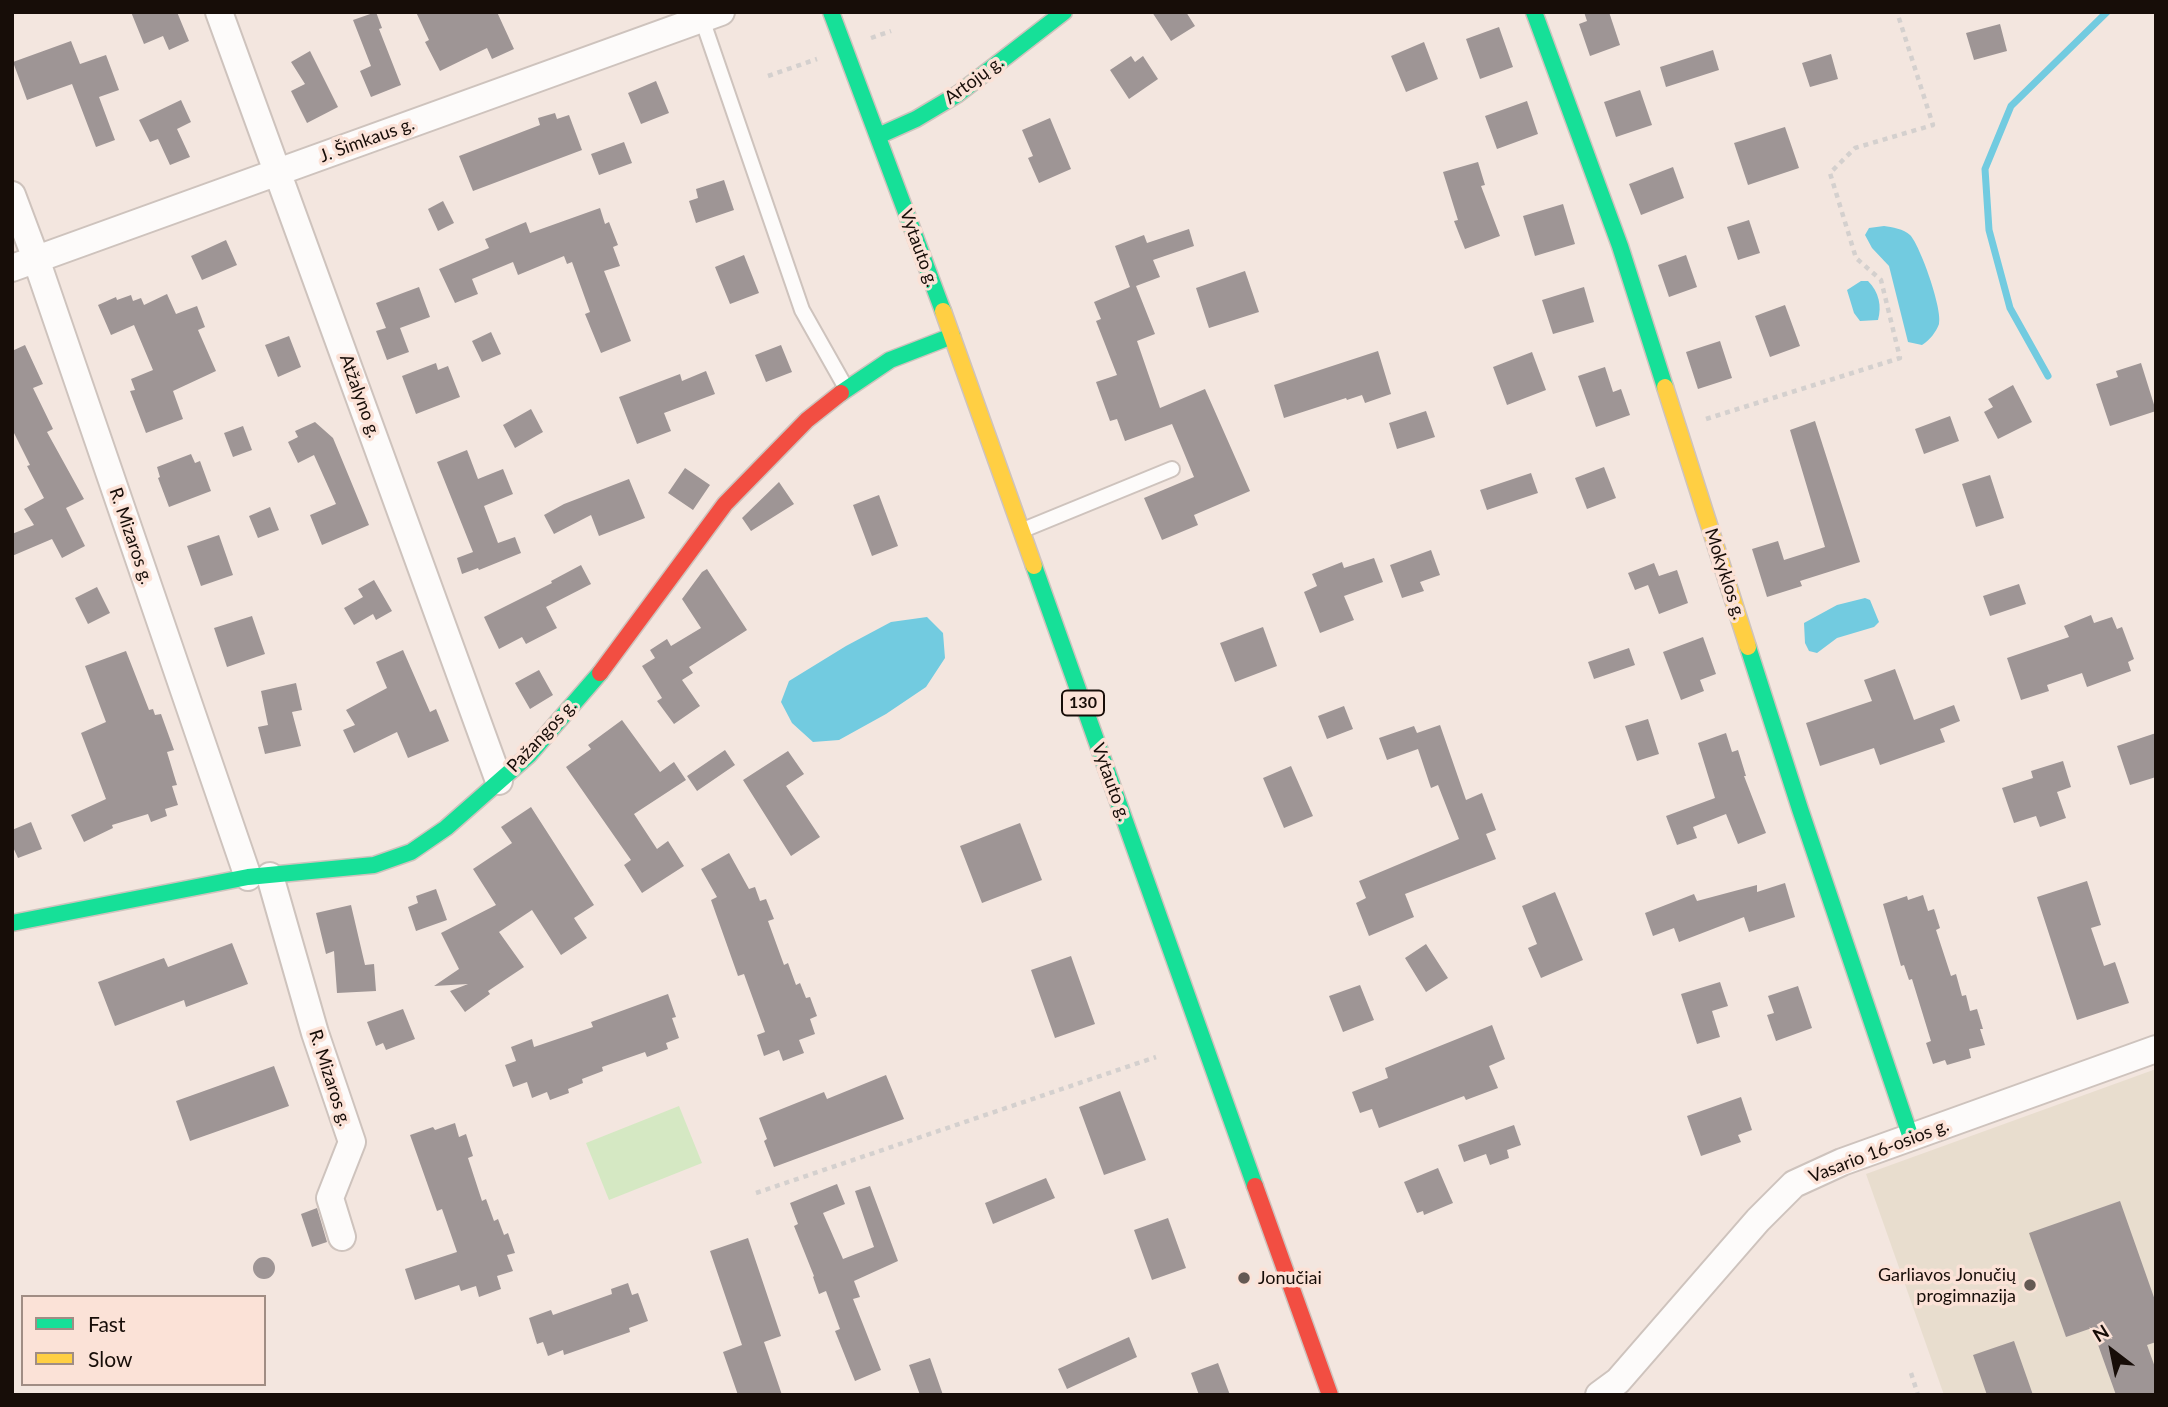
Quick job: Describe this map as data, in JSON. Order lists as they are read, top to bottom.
{
  "streets": {
    "street": [
      "Artojų g.",
      "J. Šimkaus g.",
      "Vytauto g.",
      "Atžalyno g.",
      "R. Mizaros g.",
      "Mokyklos g.",
      "130",
      "Pažangos g.",
      "Vasario 16-osios g."
    ]
  },
  "crossings": [
    ["Artojų g.", "Vytauto g."],
    ["J. Šimkaus g.", "Atžalyno g."],
    ["J. Šimkaus g.", "R. Mizaros g."],
    ["Vytauto g.", "Pažangos g."],
    ["Atžalyno g.", "Pažangos g."],
    ["R. Mizaros g.", "Pažangos g."],
    ["Mokyklos g.", "Vasario 16-osios g."]
  ],
  "places": ["Jonučiai", "Garliavos Jonučių progimnazija"],
  "legend": ["Fast", "Slow"],
  "north": "top left"
}
